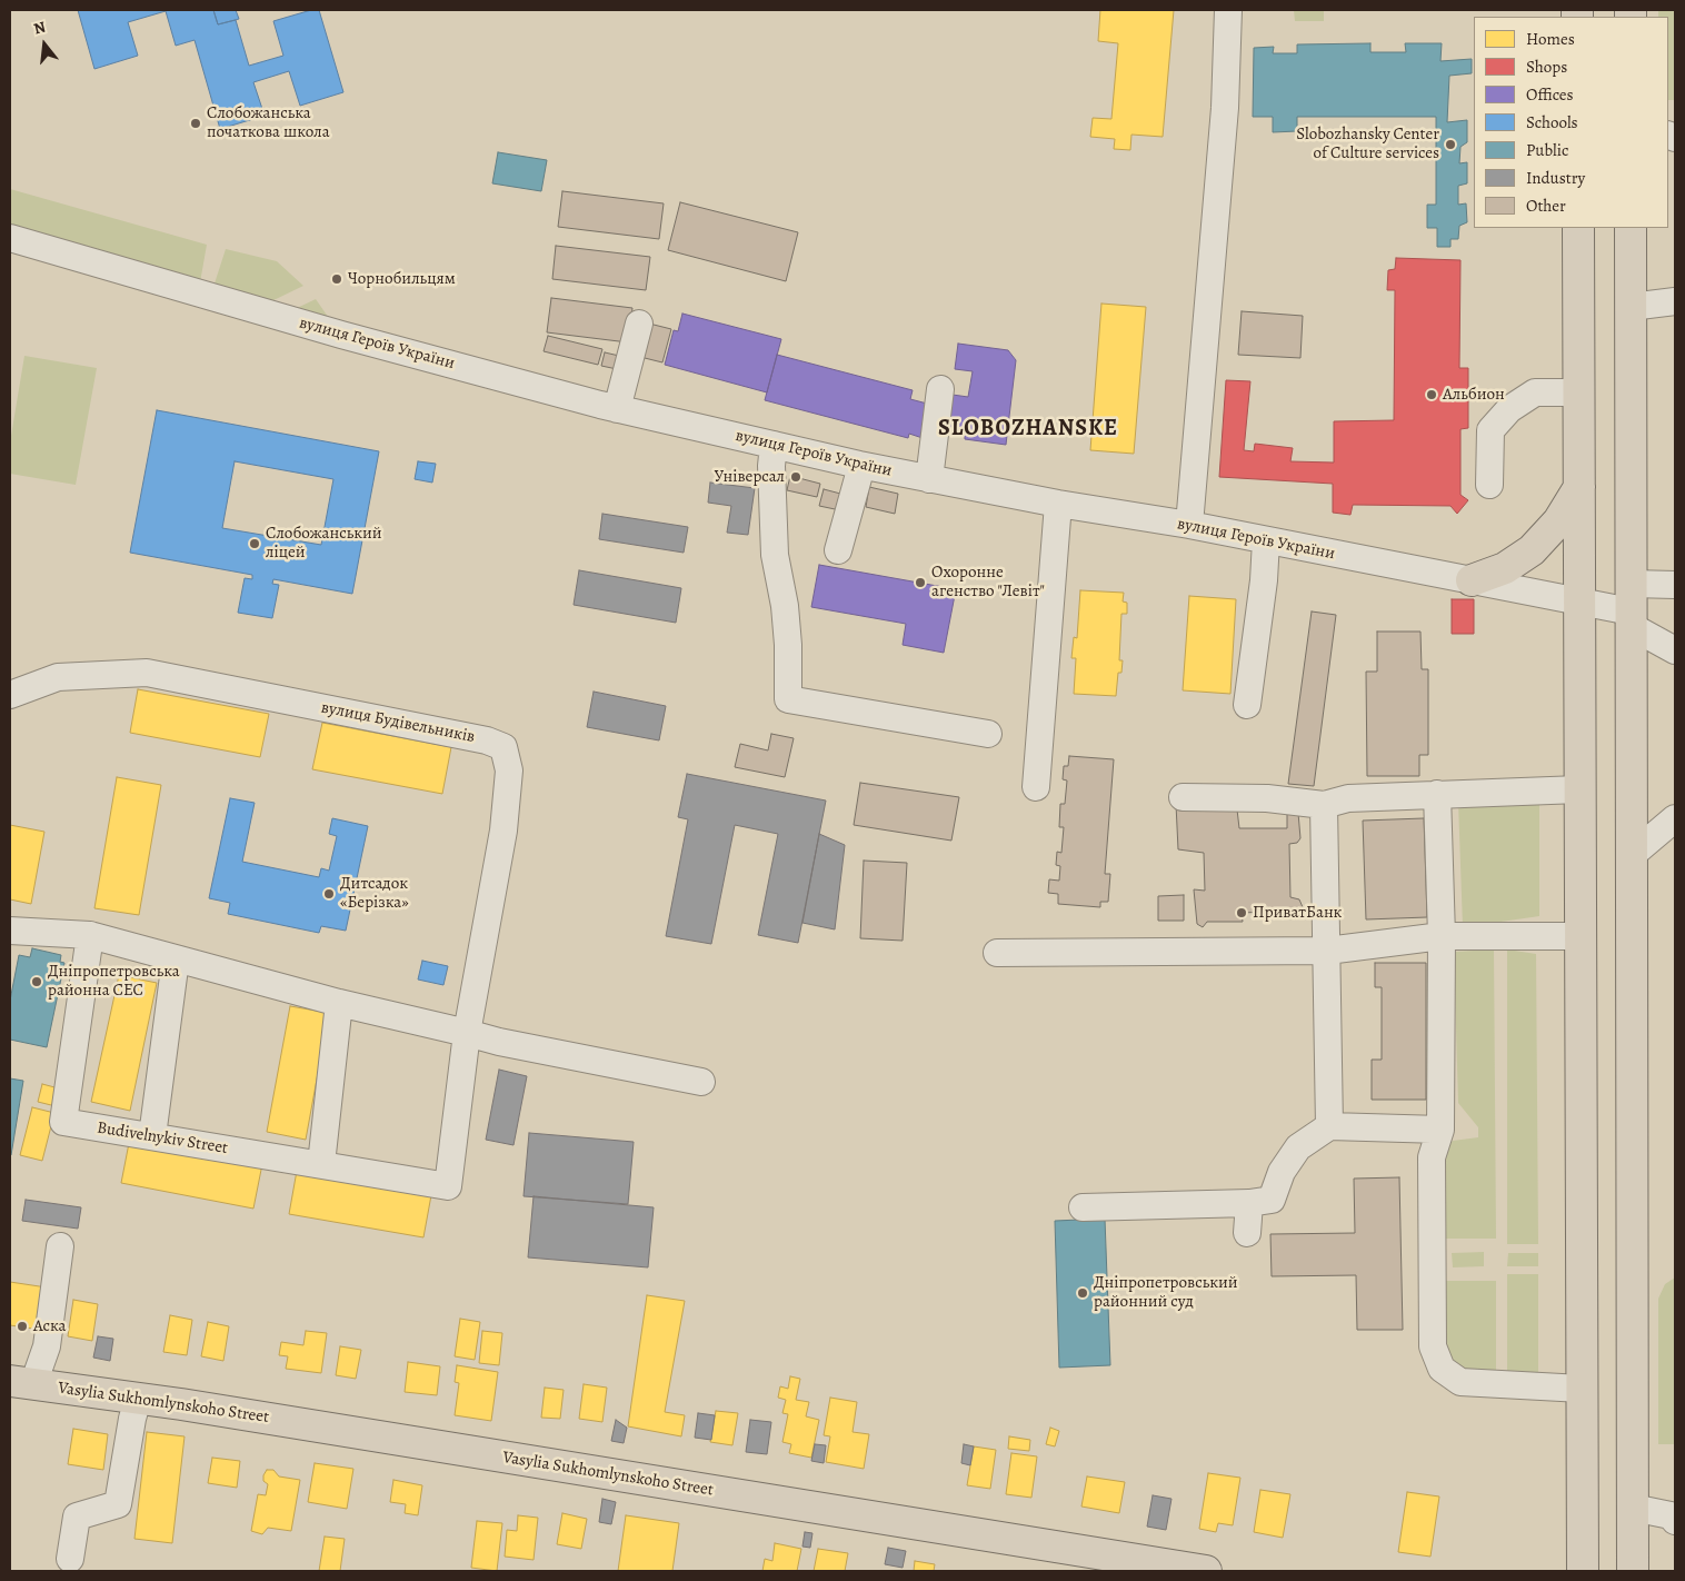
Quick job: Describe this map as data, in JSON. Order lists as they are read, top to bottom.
{
  "streets": {
    "main road": ["Vasylia Sukhomlynskoho Street"],
    "street": ["вулиця Героїв України", "вулиця Будівельників", "Budivelnykiv Street"]
  },
  "crossings": [
    ["вулиця Будівельників", "Budivelnykiv Street"]
  ],
  "districts": ["SLOBOZHANSKE"],
  "places": [
    "Cлобожанська початкова школа",
    "Slobozhansky Center of Culture services",
    "Чорнобильцям",
    "Альбион",
    "Універсал",
    "Слобожанський ліцей",
    "Охоронне агенство \"Левіт\"",
    "Дитсадок «Берізка»",
    "ПриватБанк",
    "Дніпропетровська районна СЕС",
    "Дніпропетровський районний суд",
    "Аска"
  ],
  "legend": [
    "Homes",
    "Shops",
    "Offices",
    "Schools",
    "Public",
    "Industry",
    "Other"
  ],
  "north": "top"
}
